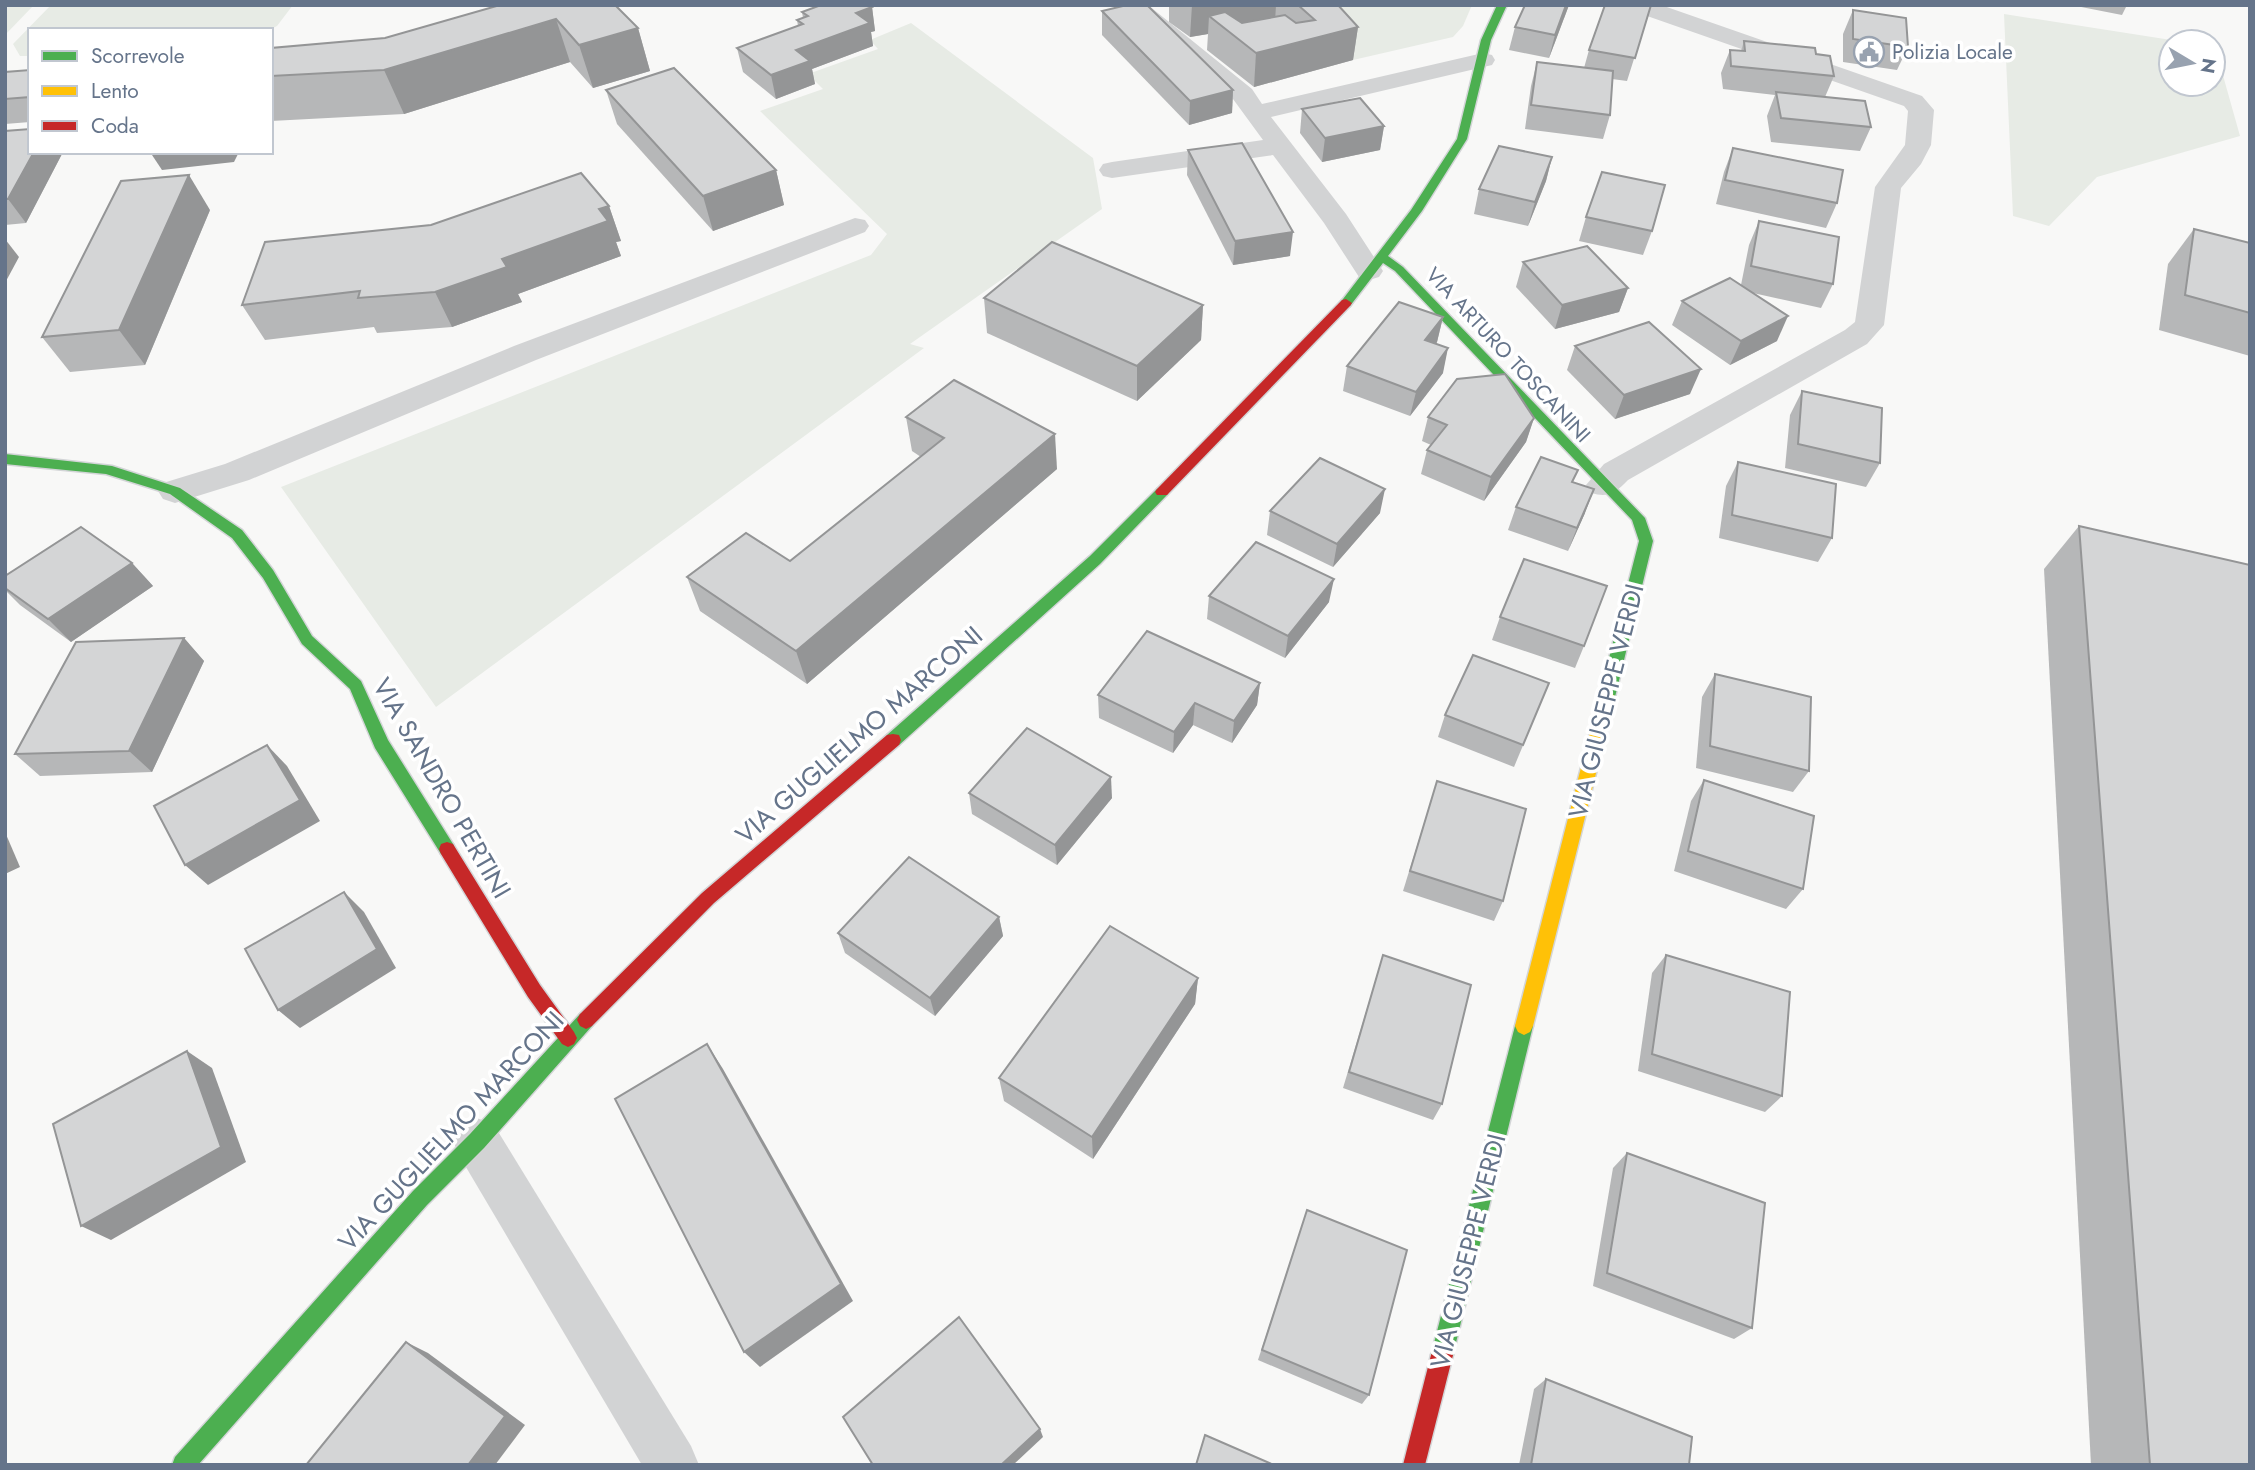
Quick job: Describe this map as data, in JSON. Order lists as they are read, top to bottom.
{
  "streets": {
    "street": [
      "VIA ARTURO TOSCANINI",
      "VIA GIUSEPPE VERDI",
      "VIA GUGLIELMO MARCONI",
      "VIA SANDRO PERTINI"
    ]
  },
  "crossings": [
    ["VIA ARTURO TOSCANINI", "VIA GIUSEPPE VERDI"],
    ["VIA ARTURO TOSCANINI", "VIA GUGLIELMO MARCONI"],
    ["VIA GUGLIELMO MARCONI", "VIA SANDRO PERTINI"]
  ],
  "places": {
    "public building": ["Polizia Locale"]
  },
  "legend": ["Scorrevole", "Lento", "Coda"],
  "north": "right"
}
